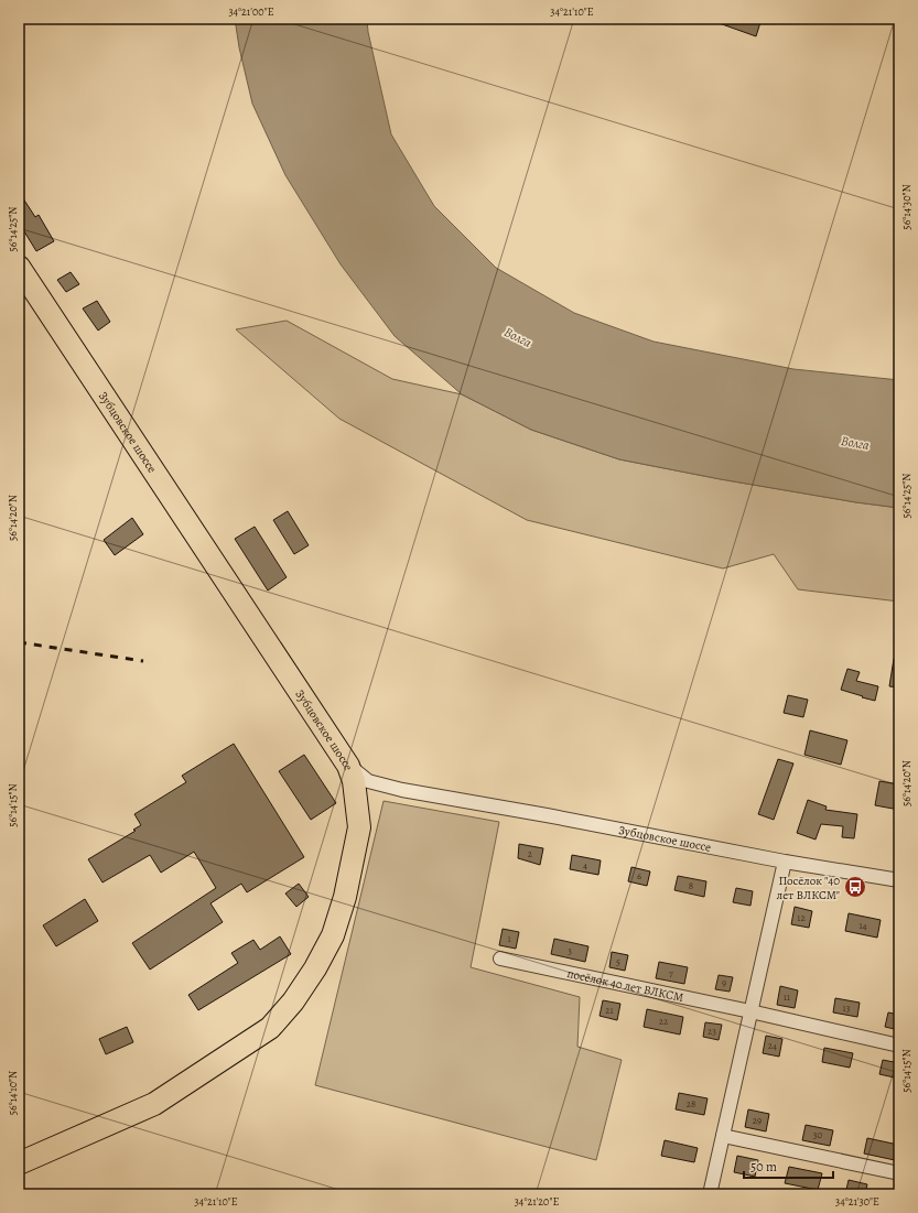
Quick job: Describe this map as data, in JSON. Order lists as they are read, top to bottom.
{
  "streets": {
    "main road": ["Зубцовское шоссе"],
    "street": ["посёлок 40 лет ВЛКСМ"]
  },
  "water": ["Волга"],
  "places": {
    "bus stop": ["Посёлок \"40 лет ВЛКСМ\""]
  },
  "house_numbers": [
    "2",
    "4",
    "6",
    "8",
    "12",
    "14",
    "1",
    "3",
    "5",
    "7",
    "9",
    "11",
    "13",
    "21",
    "22",
    "23",
    "24",
    "28",
    "29",
    "30"
  ],
  "scale_bar": "50 m",
  "coordinates": [
    "34°21'00\"E",
    "34°21'10\"E",
    "56°14'30\"N",
    "56°14'25\"N",
    "56°14'20\"N",
    "56°14'15\"N",
    "56°14'10\"N",
    "34°21'20\"E",
    "34°21'30\"E"
  ]
}
